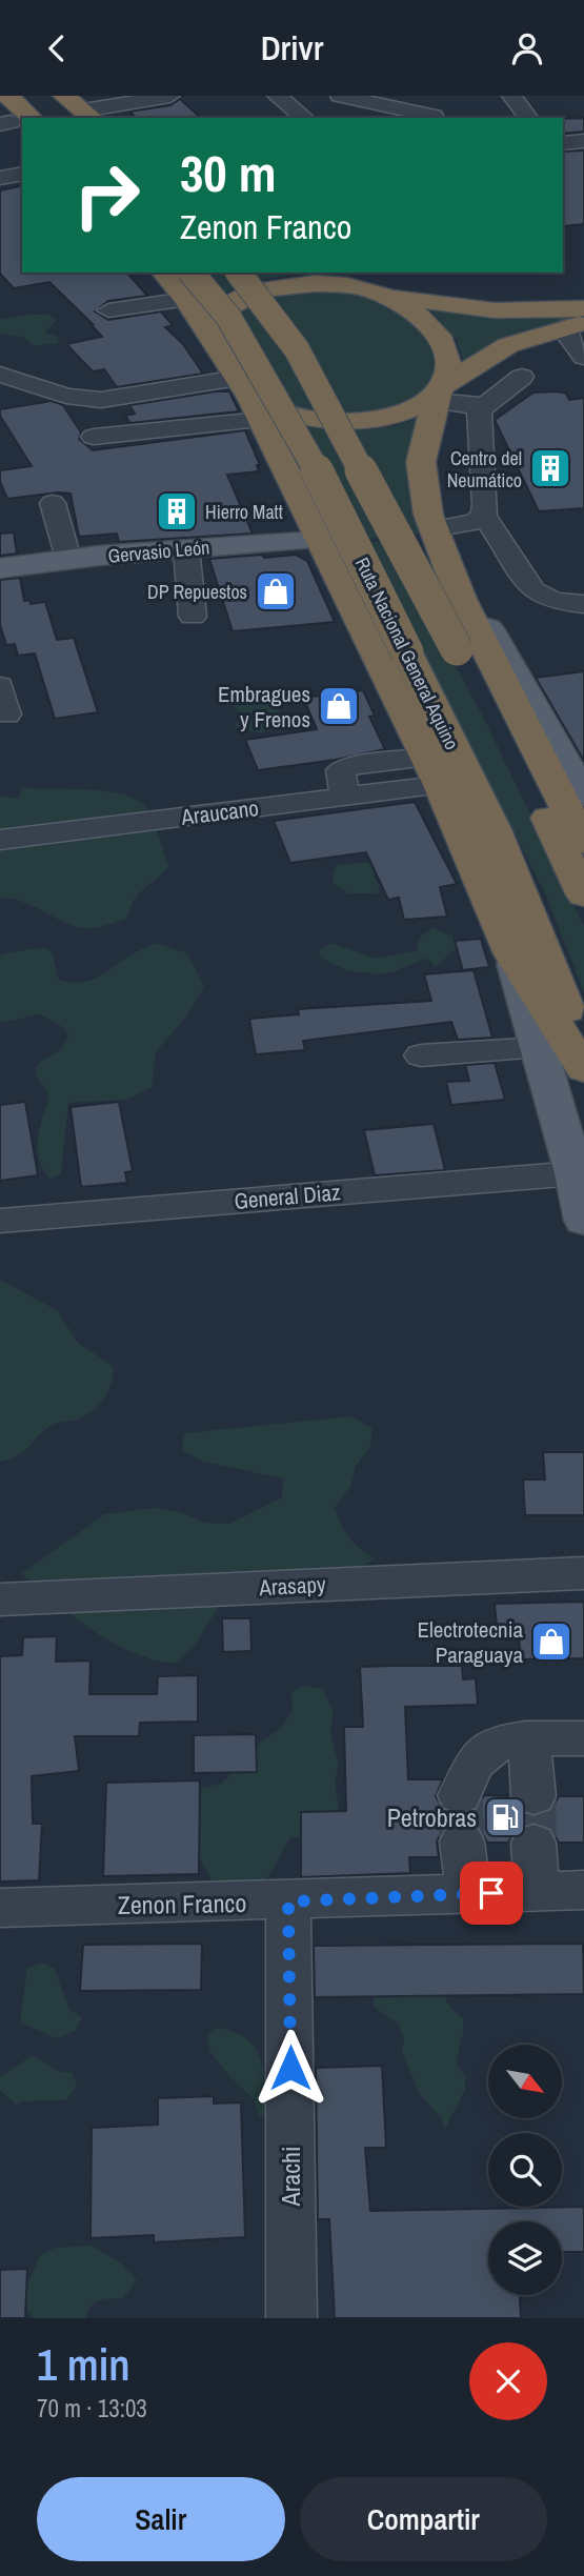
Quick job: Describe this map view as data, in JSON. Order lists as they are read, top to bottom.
{
  "streets": {
    "highway": ["Ruta Nacional General Aquino"],
    "main road": ["Gervasio León"],
    "street": [
      "Araucano",
      "General Diaz",
      "Arasapy",
      "Zenon Franco",
      "Arachi"
    ]
  },
  "crossings": [
    ["Gervasio León", "Ruta Nacional General Aquino"],
    ["Ruta Nacional General Aquino", "Araucano"],
    ["Zenon Franco", "Arachi"]
  ],
  "places": {
    "building": ["Centro del Neumático", "Hierro Matt"],
    "shop": ["DP Repuestos", "Embragues y Frenos", "Electrotecnia Paraguaya"],
    "fuel station": ["Petrobras"]
  },
  "north": "bottom right",
  "page": {
    "header": "Drivr",
    "turn": ["30 m", "Zenon Franco"],
    "heading": ["1 min", "70 m · 13:03"],
    "buttons": ["Salir", "Compartir"]
  }
}
